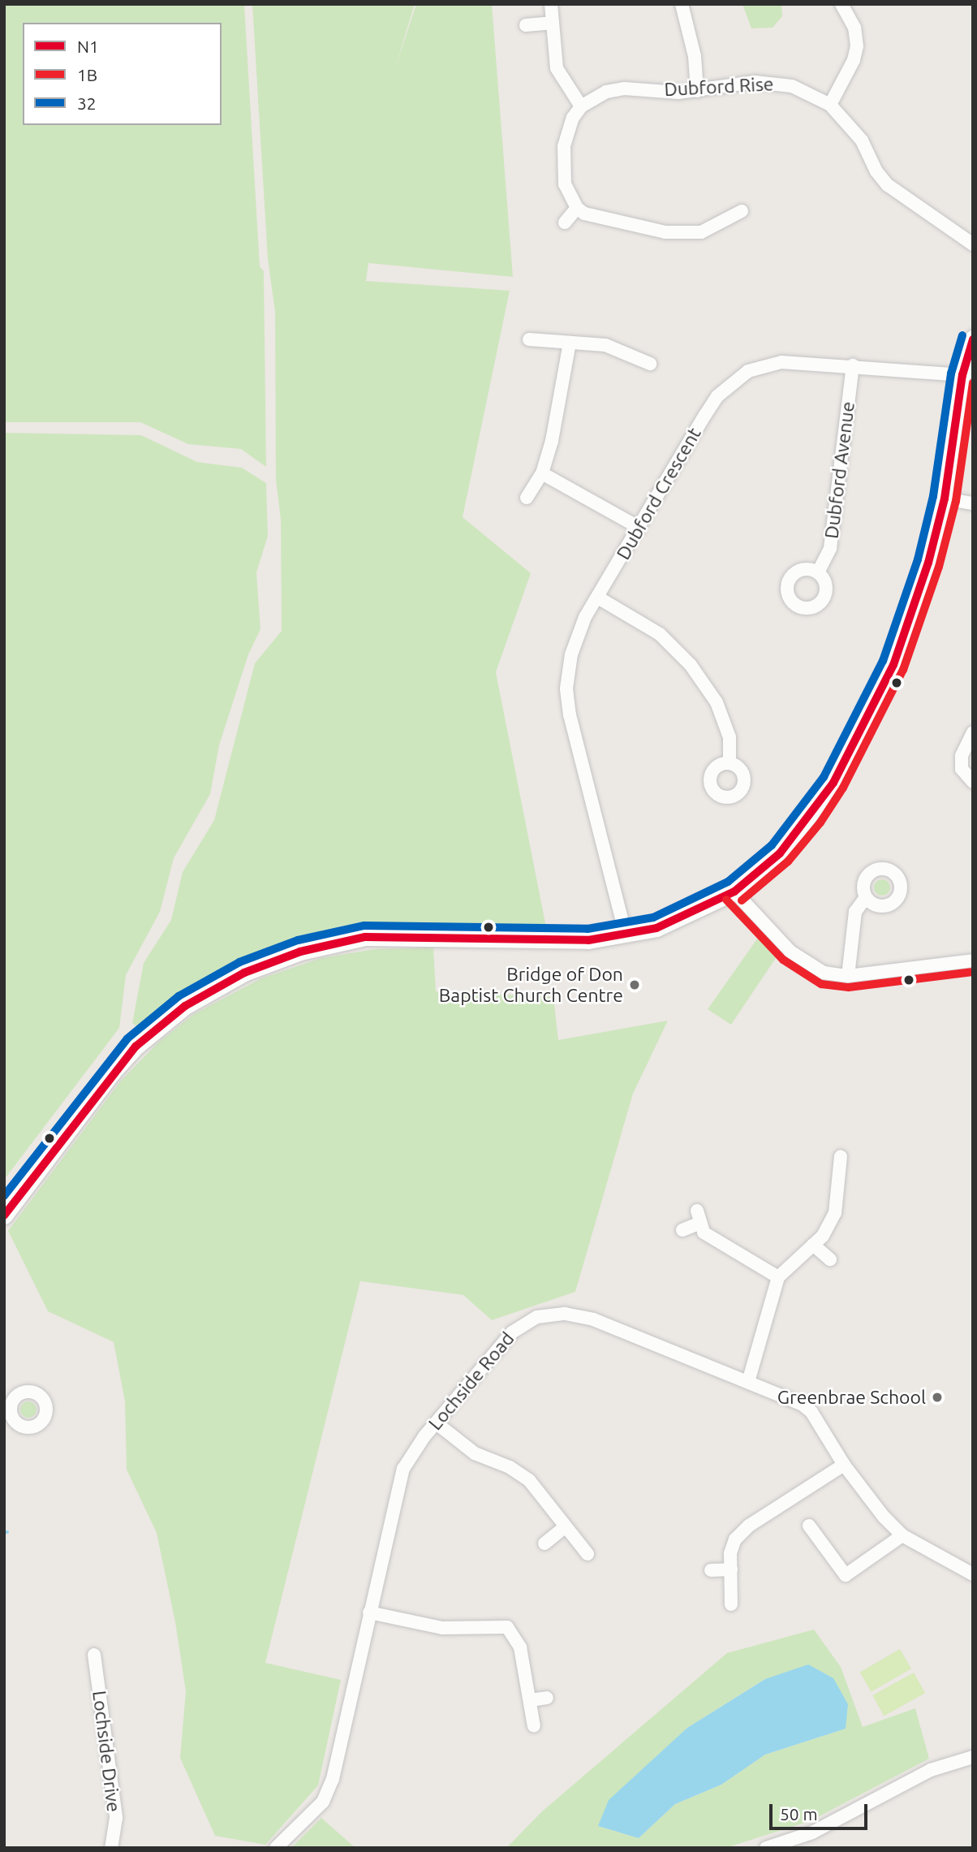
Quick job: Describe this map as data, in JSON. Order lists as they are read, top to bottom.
{
  "streets": {
    "street": [
      "Dubford Rise",
      "Dubford Avenue",
      "Dubford Crescent",
      "Lochside Road",
      "Lochside Drive"
    ]
  },
  "crossings": [
    ["Dubford Avenue", "Dubford Crescent"]
  ],
  "places": ["Bridge of Don Baptist Church Centre", "Greenbrae School"],
  "lines": ["transit line 32", "transit line N1", "transit line 1B"],
  "legend": ["N1", "1B", "32"],
  "scale_bar": "50 m"
}
